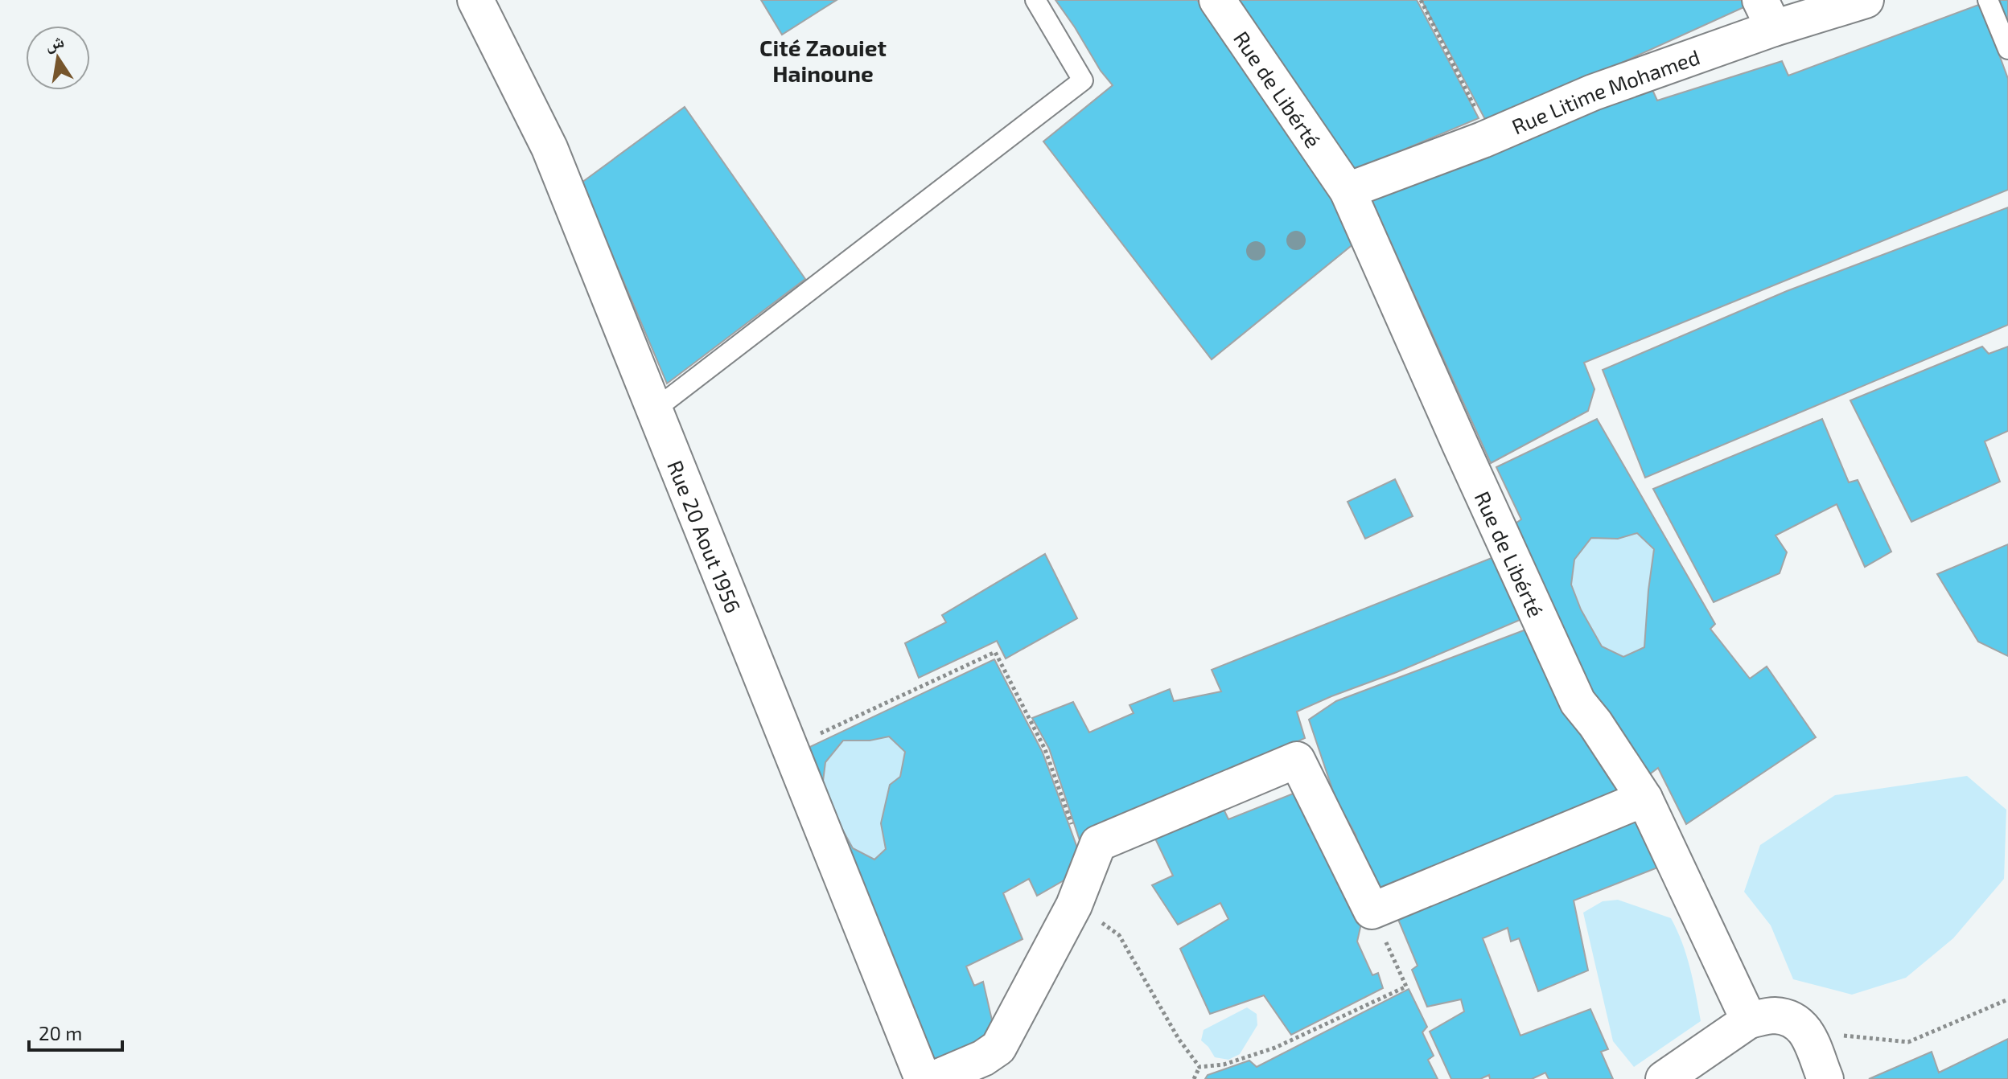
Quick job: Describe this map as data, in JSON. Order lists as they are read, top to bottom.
{
  "streets": {
    "street": ["Rue de Libérté", "Rue Litime Mohamed", "Rue 20 Aout 1956"]
  },
  "crossings": [
    ["Rue de Libérté", "Rue Litime Mohamed"]
  ],
  "districts": ["Cité Zaouiet Hainoune"],
  "scale_bar": "20 m",
  "north": "top"
}
